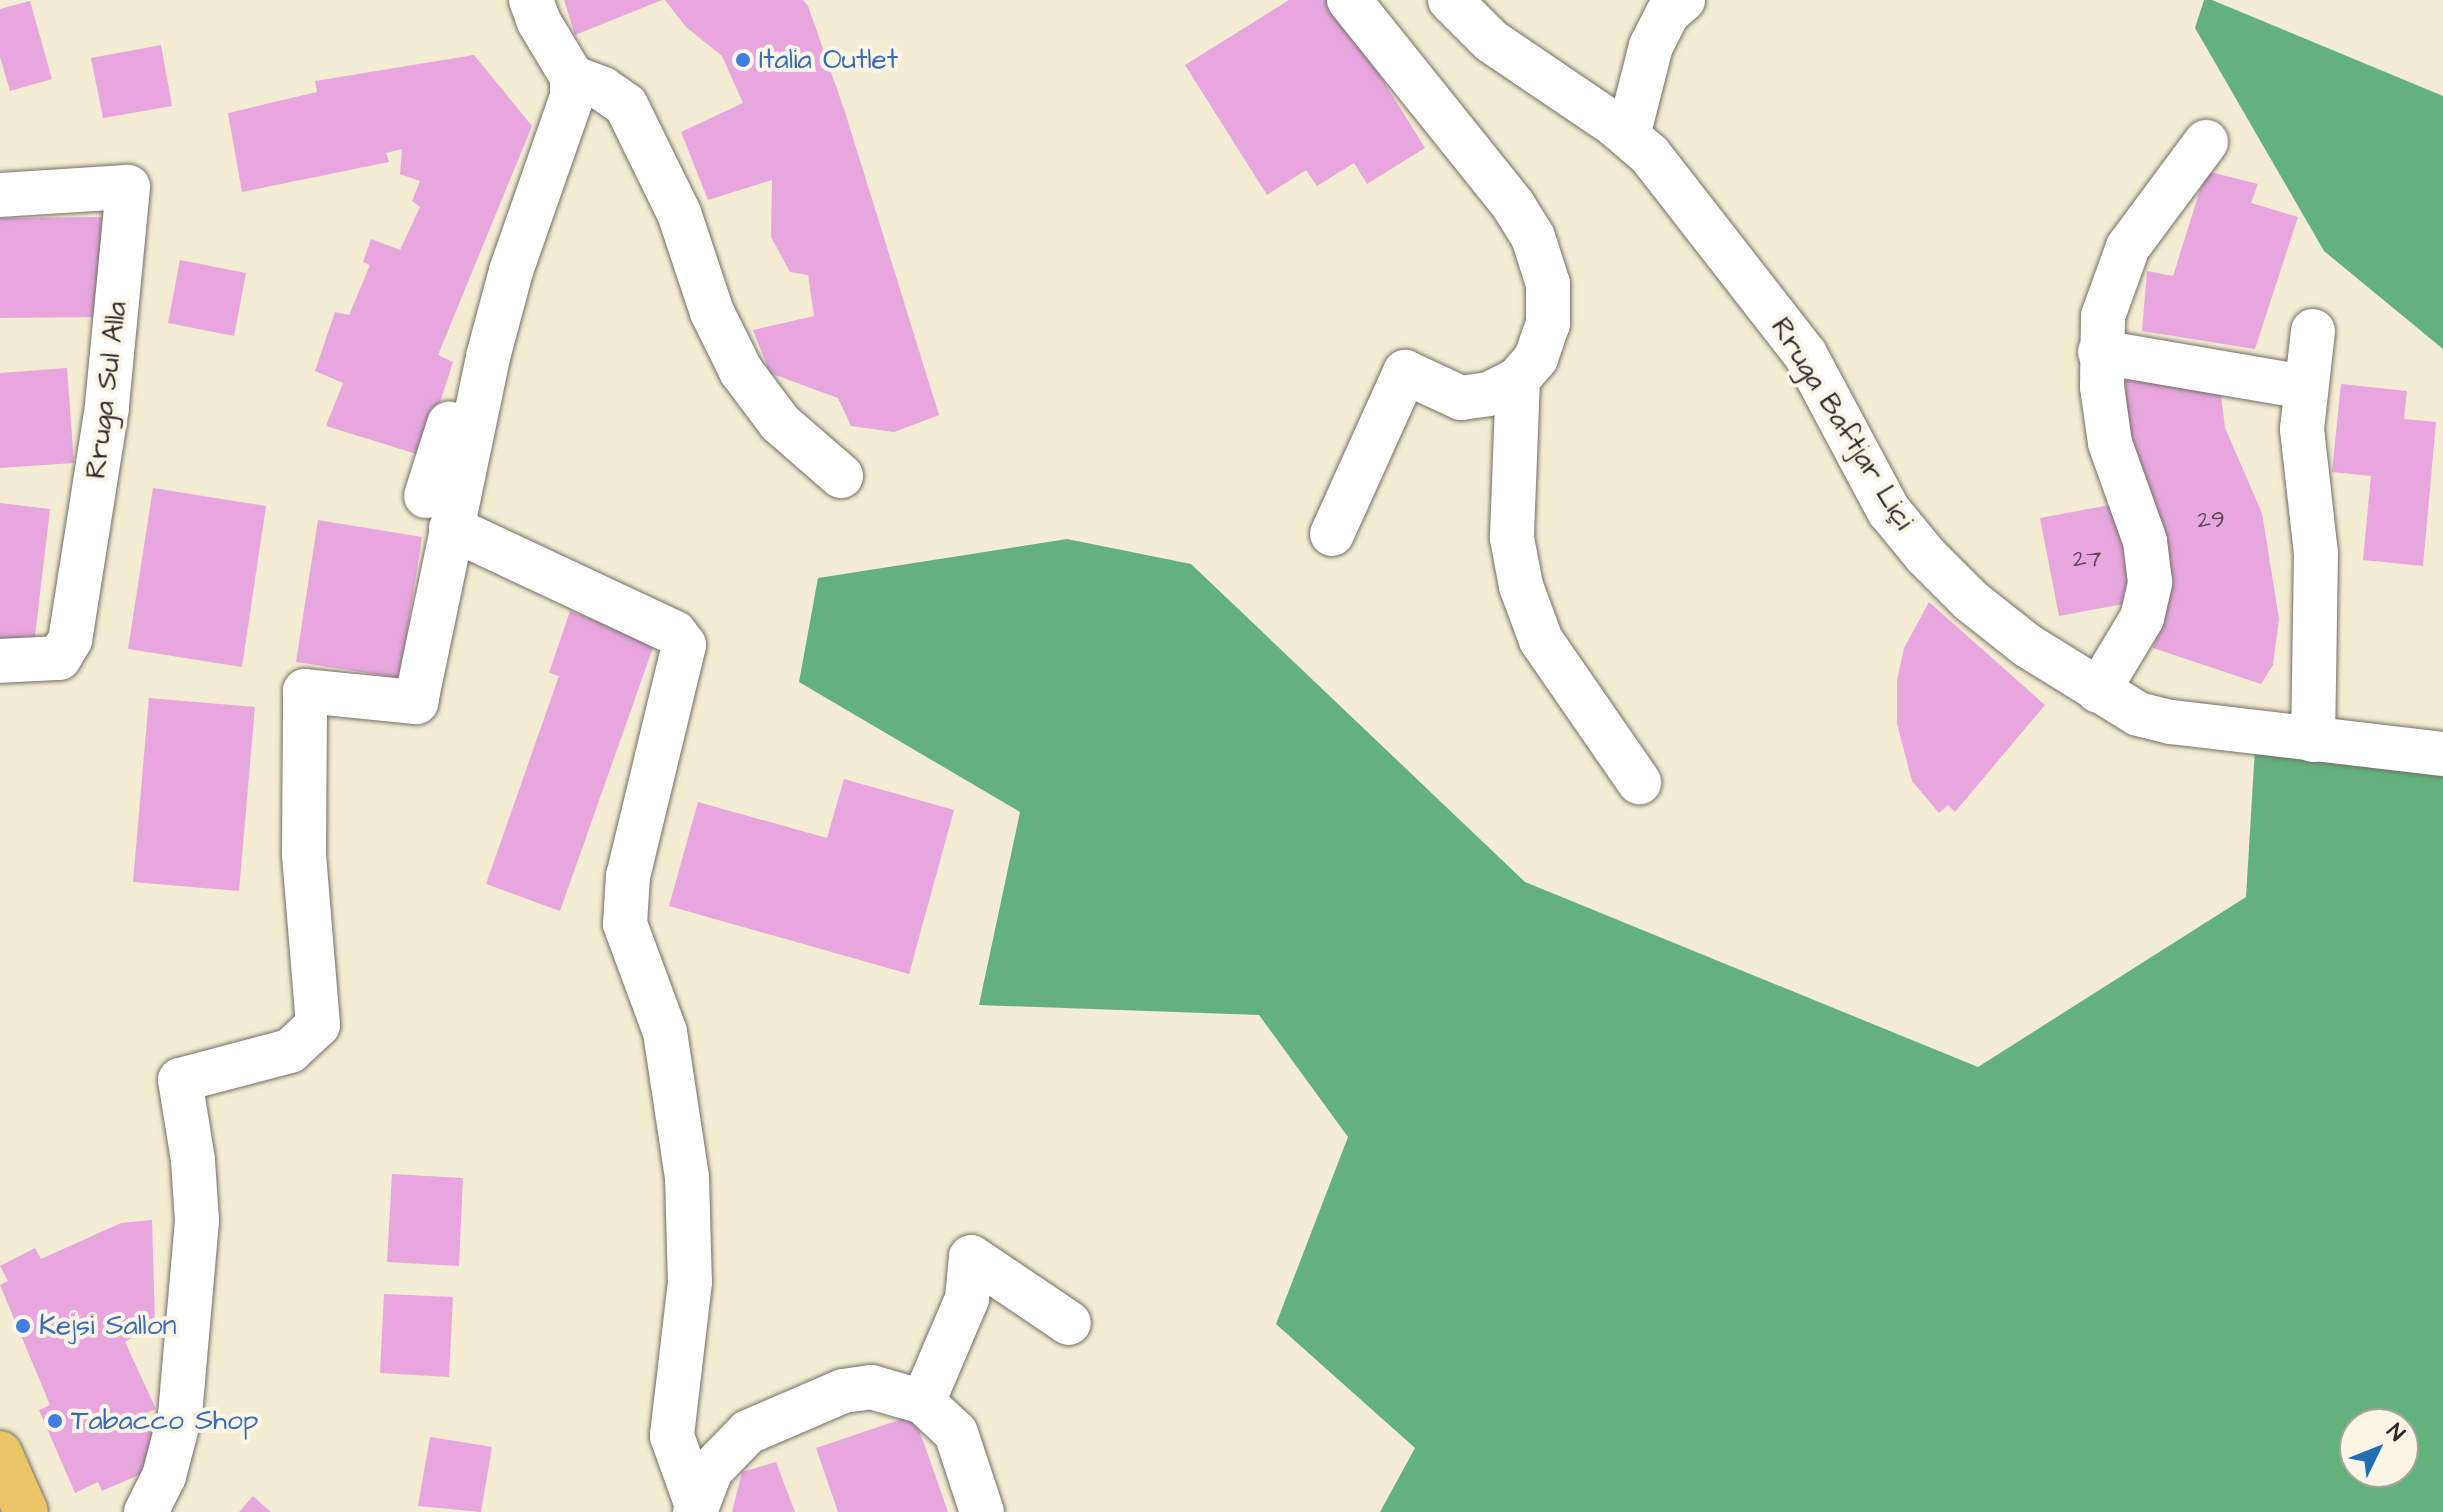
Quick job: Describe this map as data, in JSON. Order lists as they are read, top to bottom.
{
  "streets": {
    "street": ["Rruga Sul Alla", "Rruga Baftjar Liçi"]
  },
  "places": ["Italia Outlet", "Kejsi Sallon", "Tabacco Shop"],
  "house_numbers": ["29", "27"],
  "north": "top right"
}
